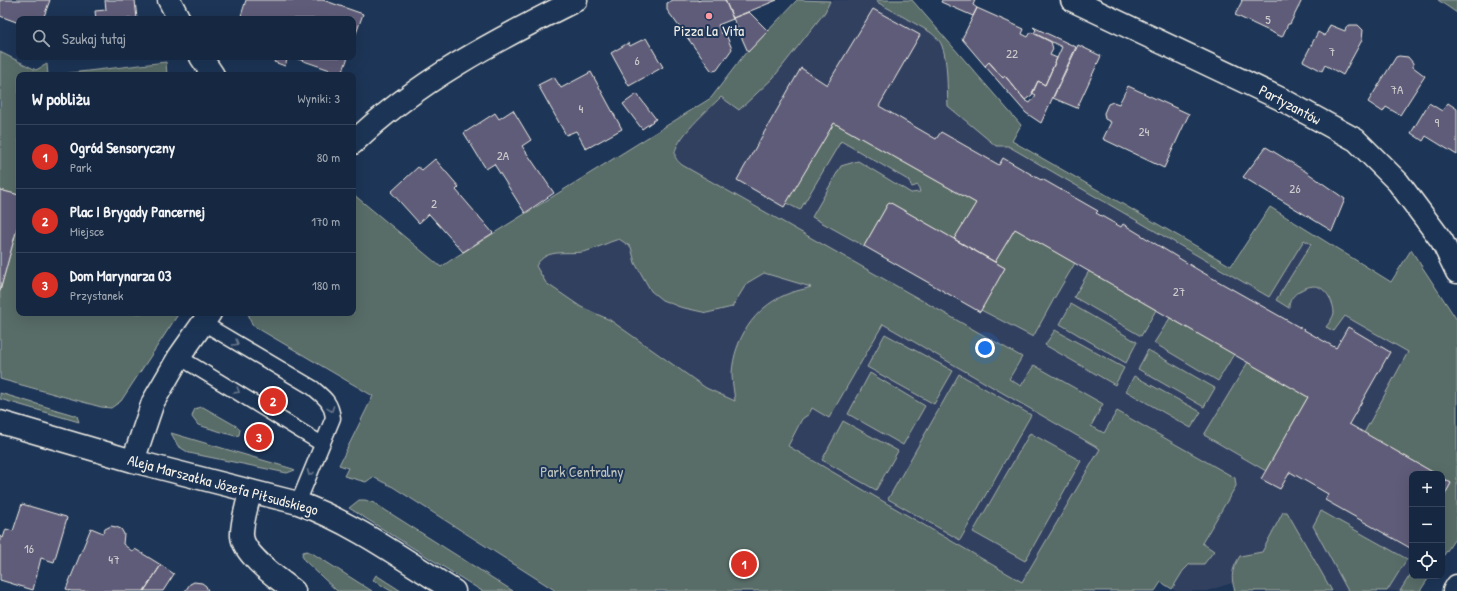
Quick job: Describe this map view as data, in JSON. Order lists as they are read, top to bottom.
{
  "streets": {
    "street": ["Partyzantów", "Aleja Marszałka Józefa Piłsudskiego"]
  },
  "parks": ["Park Centralny"],
  "places": ["Pizza La Vita"],
  "house_numbers": [
    "5",
    "7",
    "22",
    "6",
    "7A",
    "4",
    "9",
    "24",
    "2A",
    "26",
    "2",
    "27",
    "16",
    "47"
  ],
  "page": {
    "search": "Szukaj tutaj",
    "heading": ["W pobliżu", "Wyniki: 3"],
    "list": [
      {
        "mark": "1",
        "name": "Ogród Sensoryczny",
        "note": "Park",
        "value": "80 m"
      },
      {
        "mark": "2",
        "name": "Plac I Brygady Pancernej",
        "note": "Miejsce",
        "value": "170 m"
      },
      {
        "mark": "3",
        "name": "Dom Marynarza 03",
        "note": "Przystanek",
        "value": "180 m"
      }
    ],
    "pins": ["2", "3", "1"],
    "map_buttons": ["+", "−"]
  }
}
